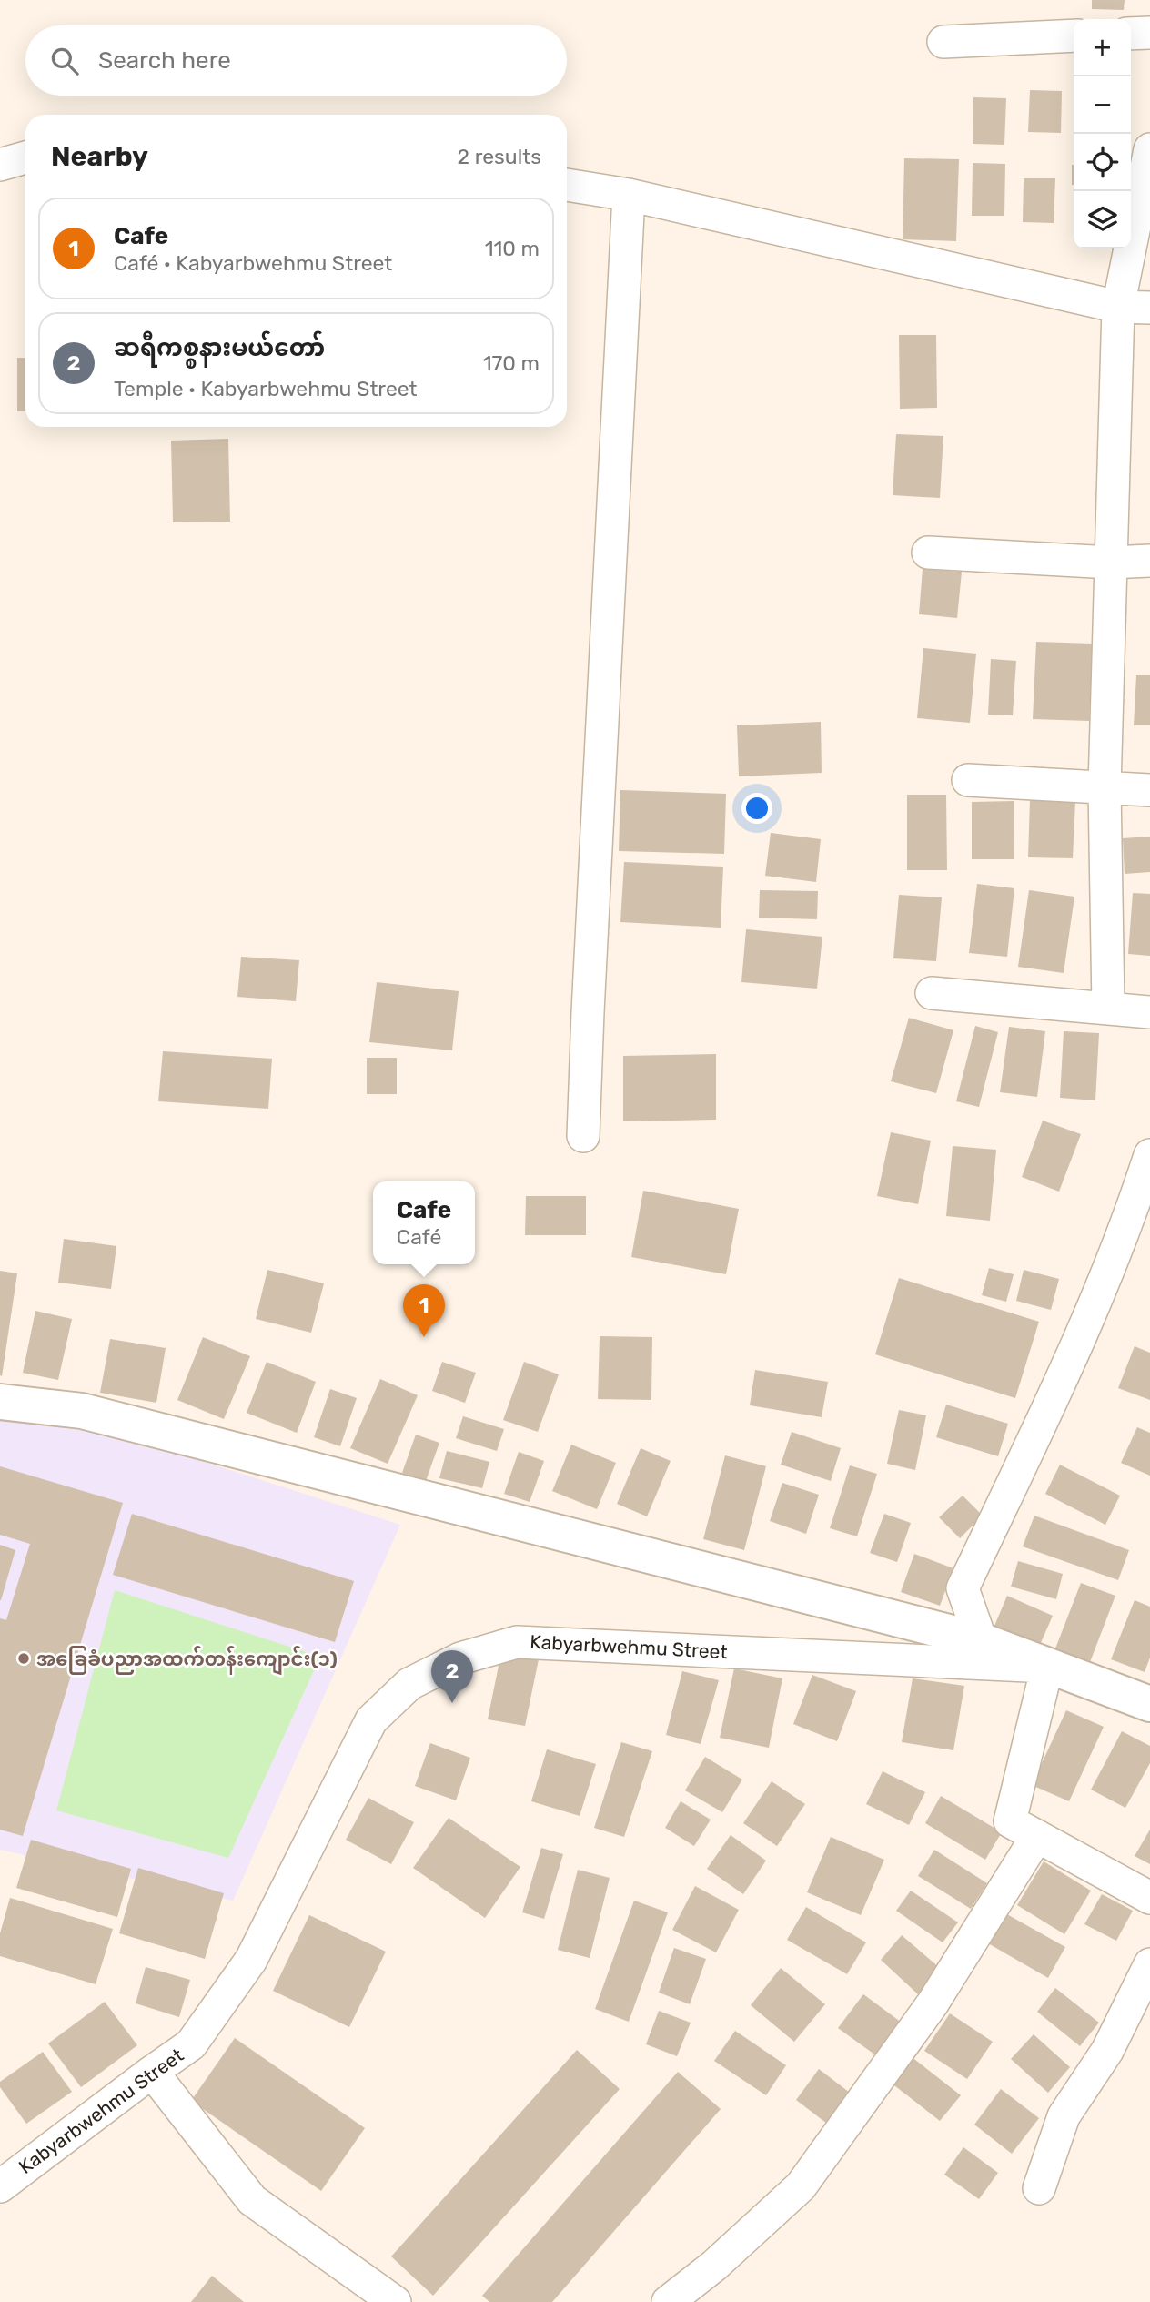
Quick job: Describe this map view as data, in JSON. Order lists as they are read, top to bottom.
{
  "streets": {
    "street": ["Kabyarbwehmu Street"]
  },
  "places": ["အခြေခံပညာအထက်တန်းကျောင်း(၁)"],
  "page": {
    "map_buttons": ["+", "−"],
    "search": "Search here",
    "heading": ["Nearby", "2 results"],
    "list": [
      {
        "mark": "1",
        "name": "Cafe",
        "note": "Café · Kabyarbwehmu Street",
        "value": "110 m"
      },
      {
        "mark": "2",
        "name": "ဆရီကစ္စနားမယ်တော်",
        "note": "Temple · Kabyarbwehmu Street",
        "value": "170 m"
      }
    ],
    "popup": ["Cafe", "Café"],
    "pins": ["1", "2"]
  }
}
